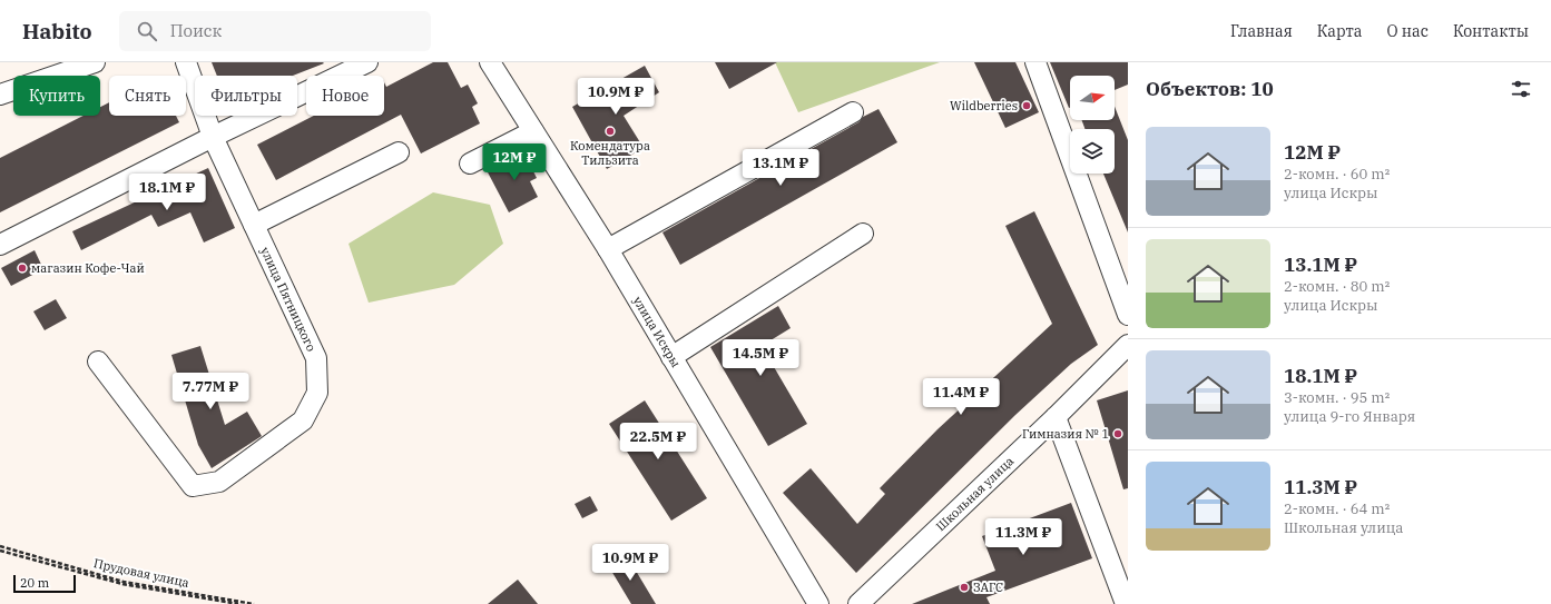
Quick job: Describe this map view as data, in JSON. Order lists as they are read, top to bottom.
{
  "streets": {
    "street": ["улица Пятницкого", "улица Искры", "Школьная улица"],
    "path": ["Прудовая улица"]
  },
  "places": [
    "Wildberries",
    "Комендатура Тильзита",
    "магазин Кофе-Чай",
    "Гимназия № 1",
    "ЗАГС"
  ],
  "scale_bar": "20 m",
  "north": "right",
  "page": {
    "header": "Habito",
    "search": "Поиск",
    "nav": [
      "Главная",
      "Карта",
      "О нас",
      "Контакты"
    ],
    "heading": "Объектов: 10",
    "chip": [
      "Купить",
      "Снять",
      "Фильтры",
      "Новое"
    ],
    "price": [
      "10.9M ₽",
      "12M ₽",
      "13.1M ₽",
      "18.1M ₽",
      "14.5M ₽",
      "7.77M ₽",
      "11.4M ₽",
      "22.5M ₽",
      "11.3M ₽",
      "10.9M ₽"
    ],
    "list": [
      {
        "name": "12M ₽",
        "note": "2-комн. · 60 m² · улица Искры"
      },
      {
        "name": "13.1M ₽",
        "note": "2-комн. · 80 m² · улица Искры"
      },
      {
        "name": "18.1M ₽",
        "note": "3-комн. · 95 m² · улица 9-го Января"
      },
      {
        "name": "11.3M ₽",
        "note": "2-комн. · 64 m² · Школьная улица"
      }
    ],
    "scale": "20 m"
  }
}
